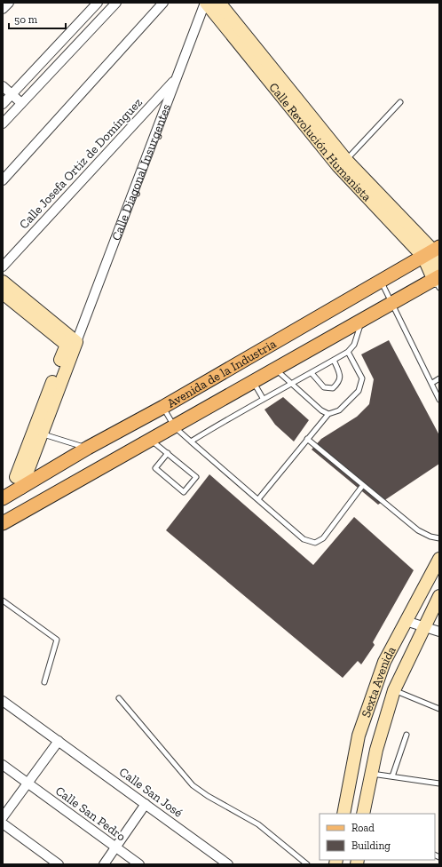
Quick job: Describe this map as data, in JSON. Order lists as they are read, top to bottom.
{
  "streets": {
    "main road": ["Avenida de la Industria"],
    "street": [
      "Calle Revolución Humanista",
      "Calle Josefa Ortiz de Domínguez",
      "Calle Diagonal Insurgentes",
      "Sexta Avenida",
      "Calle San José",
      "Calle San Pedro"
    ]
  },
  "crossings": [
    ["Calle Revolución Humanista", "Calle Diagonal Insurgentes"],
    ["Calle Revolución Humanista", "Avenida de la Industria"],
    ["Calle Josefa Ortiz de Domínguez", "Calle Diagonal Insurgentes"],
    ["Calle Diagonal Insurgentes", "Avenida de la Industria"]
  ],
  "legend": ["Road", "Building"],
  "scale_bar": "50 m"
}
